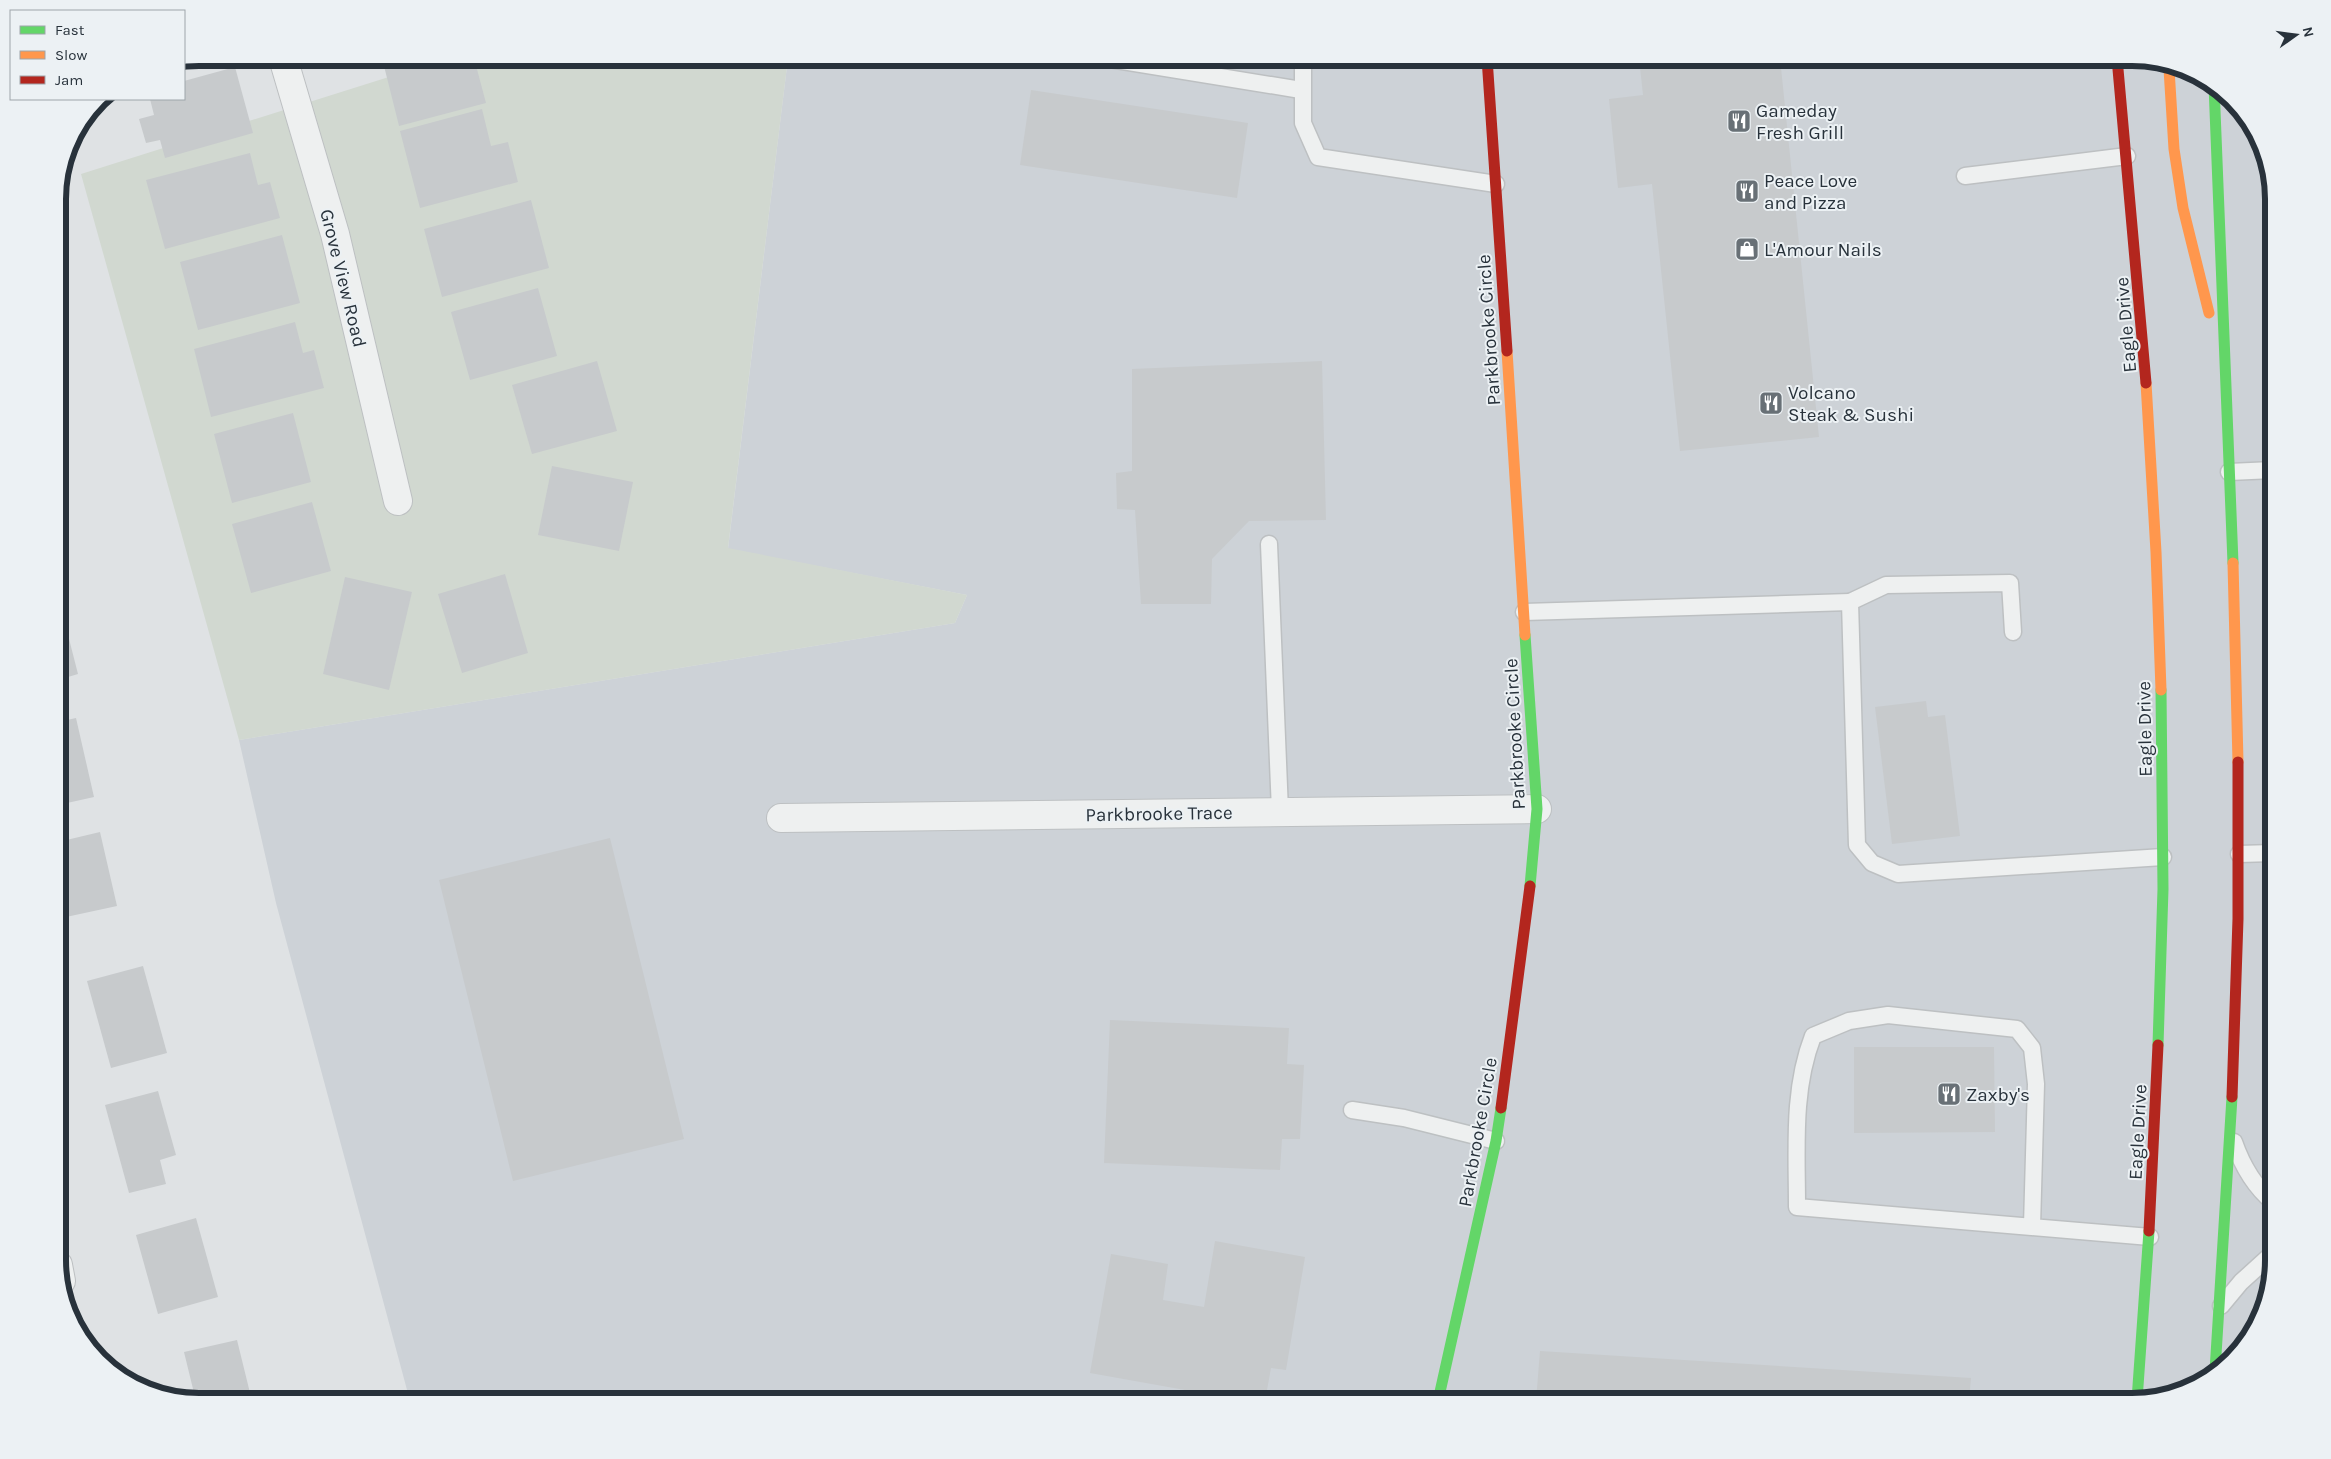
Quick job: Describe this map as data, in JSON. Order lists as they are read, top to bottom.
{
  "streets": {
    "street": [
      "Grove View Road",
      "Eagle Drive",
      "Parkbrooke Circle",
      "Parkbrooke Trace"
    ]
  },
  "crossings": [
    ["Parkbrooke Circle", "Parkbrooke Trace"]
  ],
  "places": {
    "restaurant": [
      "Gameday Fresh Grill",
      "Peace Love and Pizza",
      "Volcano Steak & Sushi",
      "Zaxby's"
    ],
    "shop": ["L'Amour Nails"]
  },
  "legend": ["Fast", "Slow", "Jam"],
  "north": "right"
}
